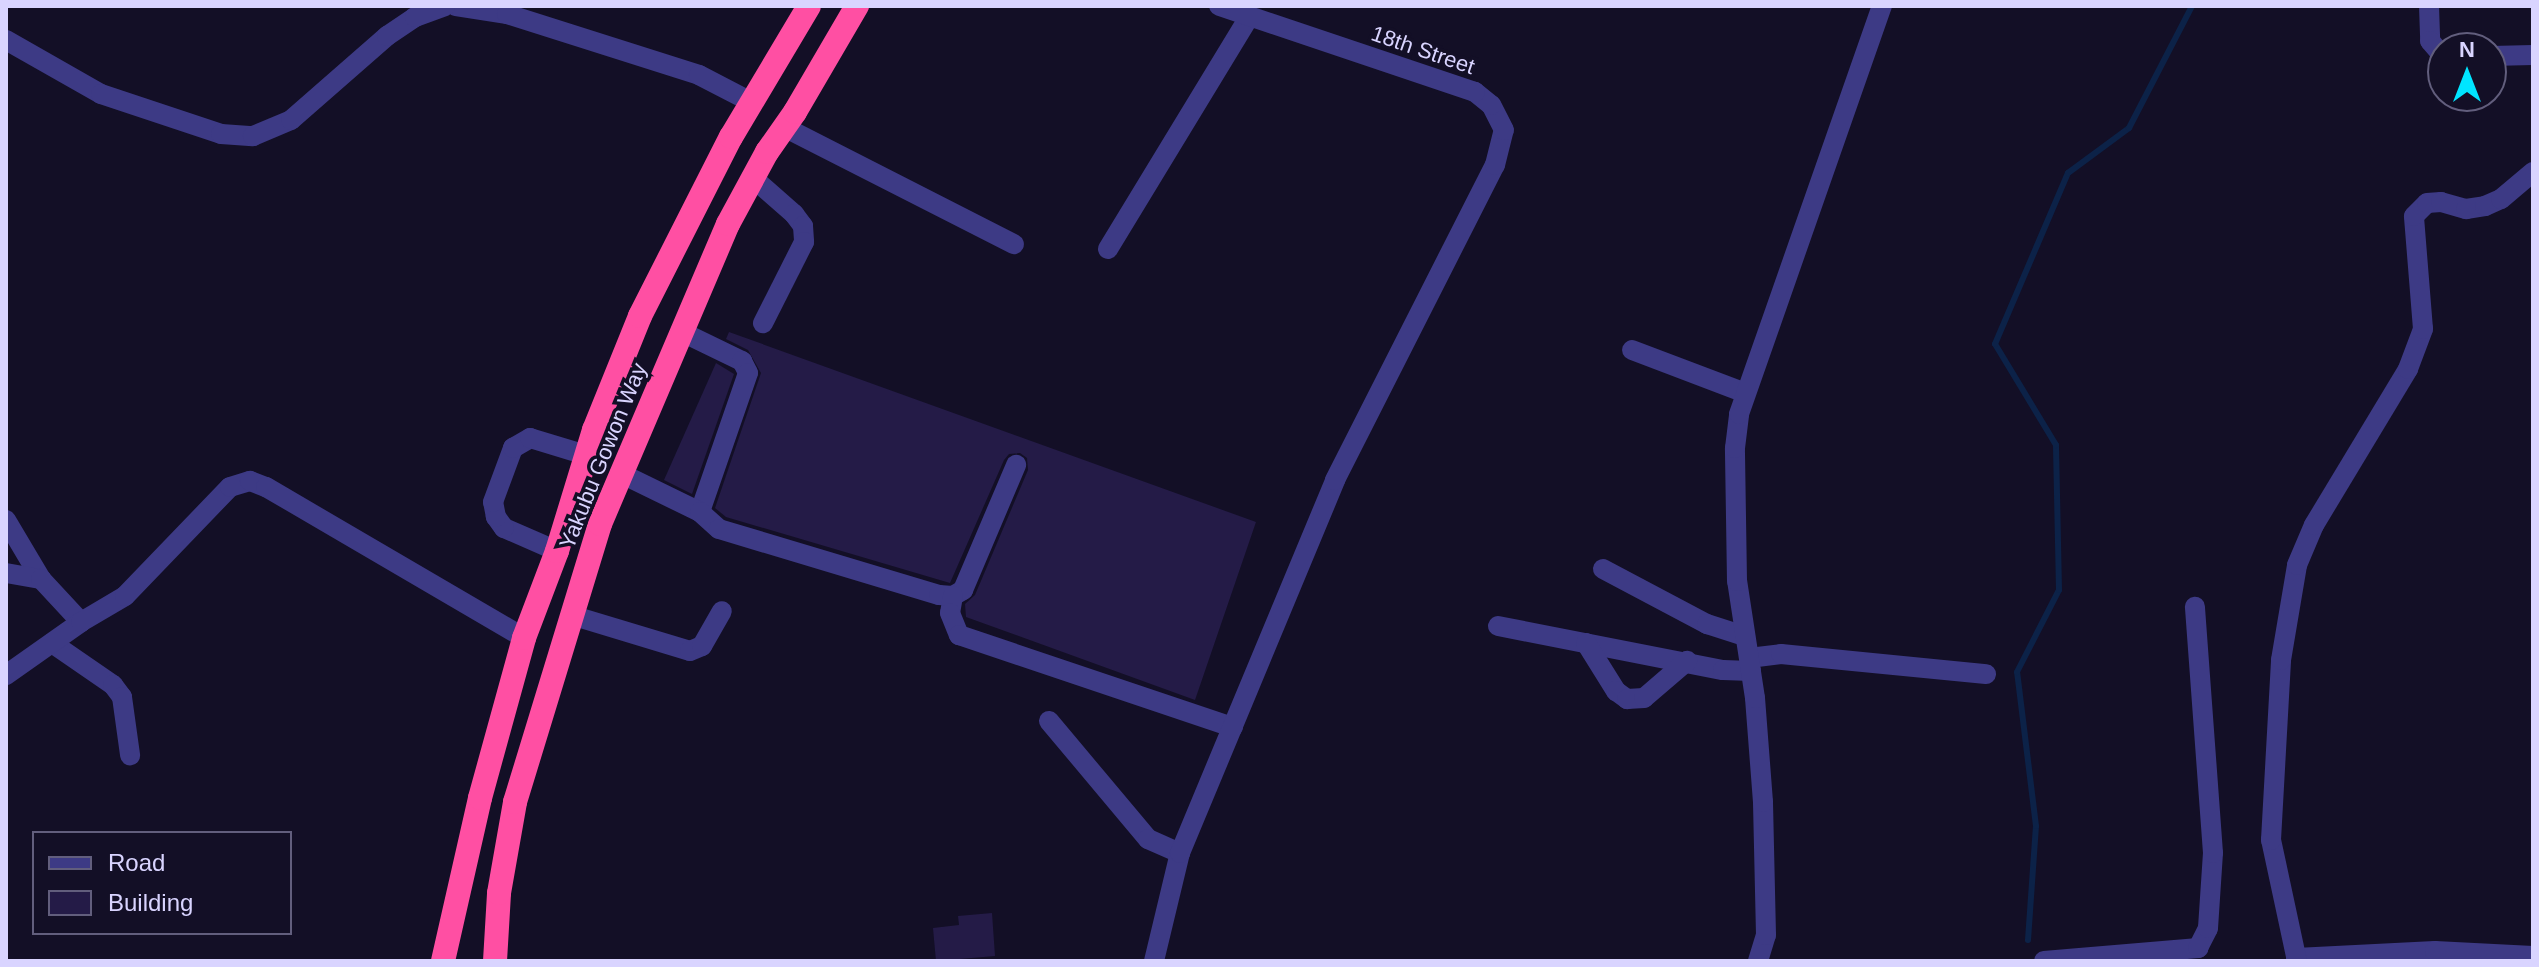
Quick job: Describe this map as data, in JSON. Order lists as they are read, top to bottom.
{
  "streets": {
    "highway": ["Yakubu Gowon Way"],
    "street": ["18th Street"]
  },
  "legend": ["Road", "Building"],
  "north": "top"
}
